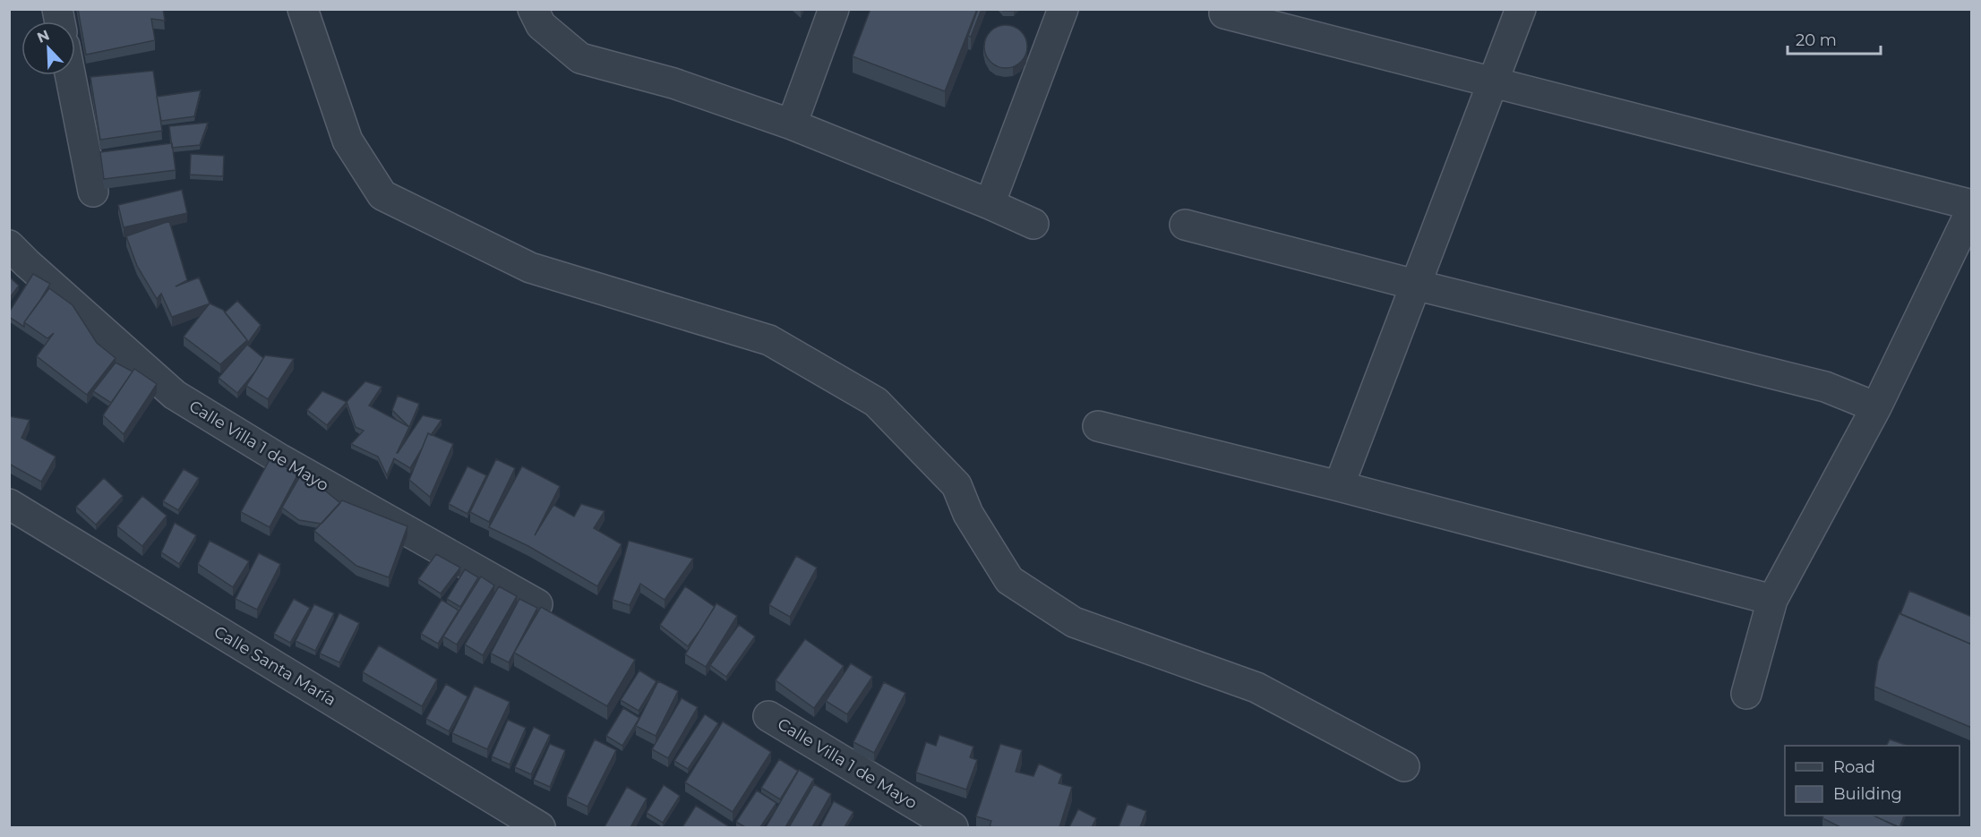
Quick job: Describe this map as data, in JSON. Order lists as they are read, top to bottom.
{
  "streets": {
    "street": ["Calle Villa 1 de Mayo", "Calle Santa María"]
  },
  "legend": ["Road", "Building"],
  "scale_bar": "20 m",
  "north": "top left"
}
